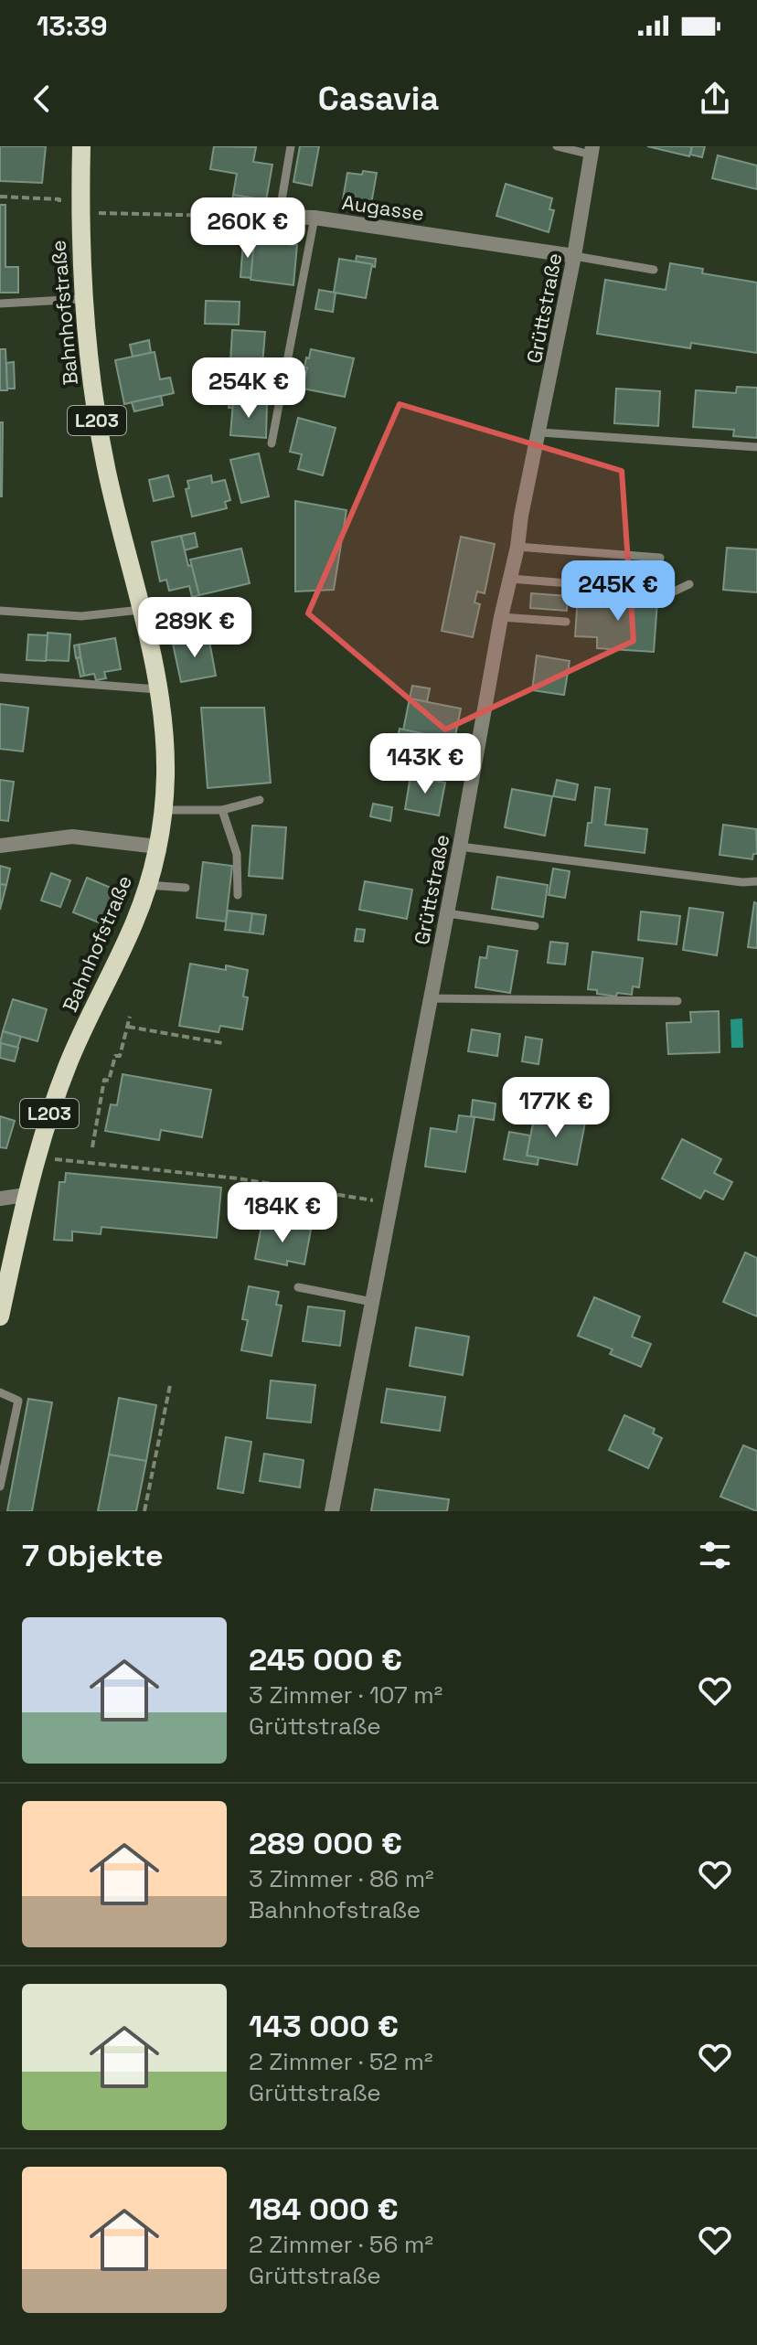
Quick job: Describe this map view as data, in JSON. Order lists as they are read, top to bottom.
{
  "streets": {
    "main road": ["Bahnhofstraße", "L203"],
    "street": ["Augasse", "Grüttstraße"]
  },
  "crossings": [
    ["Augasse", "Grüttstraße"]
  ],
  "page": {
    "status": "13:39",
    "header": "Casavia",
    "price": [
      "260K €",
      "254K €",
      "245K €",
      "289K €",
      "143K €",
      "177K €",
      "184K €"
    ],
    "heading": "7 Objekte",
    "list": [
      {
        "name": "245 000 €",
        "note": "3 Zimmer · 107 m² · Grüttstraße"
      },
      {
        "name": "289 000 €",
        "note": "3 Zimmer · 86 m² · Bahnhofstraße"
      },
      {
        "name": "143 000 €",
        "note": "2 Zimmer · 52 m² · Grüttstraße"
      },
      {
        "name": "184 000 €",
        "note": "2 Zimmer · 56 m² · Grüttstraße"
      }
    ]
  }
}
